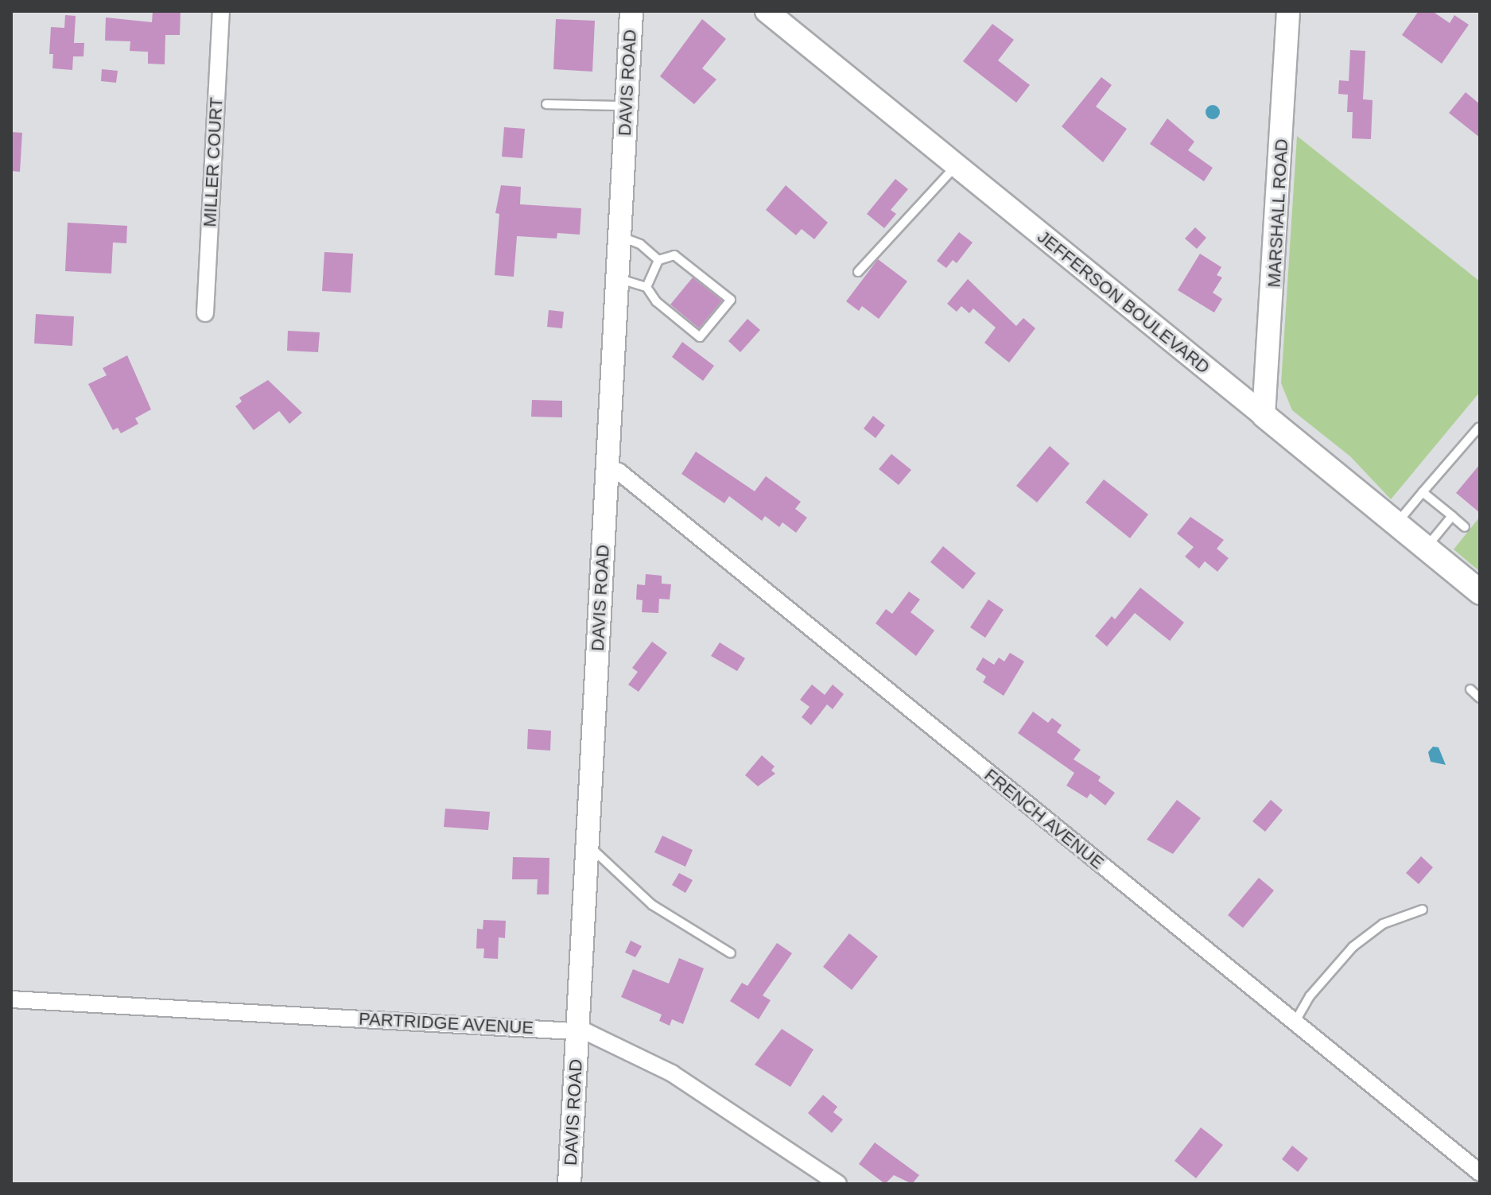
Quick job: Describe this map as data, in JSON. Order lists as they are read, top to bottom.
{
  "streets": {
    "main road": ["JEFFERSON BOULEVARD"],
    "street": [
      "DAVIS ROAD",
      "MILLER COURT",
      "MARSHALL ROAD",
      "FRENCH AVENUE",
      "PARTRIDGE AVENUE"
    ]
  },
  "crossings": [
    ["DAVIS ROAD", "FRENCH AVENUE"],
    ["DAVIS ROAD", "PARTRIDGE AVENUE"],
    ["MARSHALL ROAD", "JEFFERSON BOULEVARD"]
  ]
}
